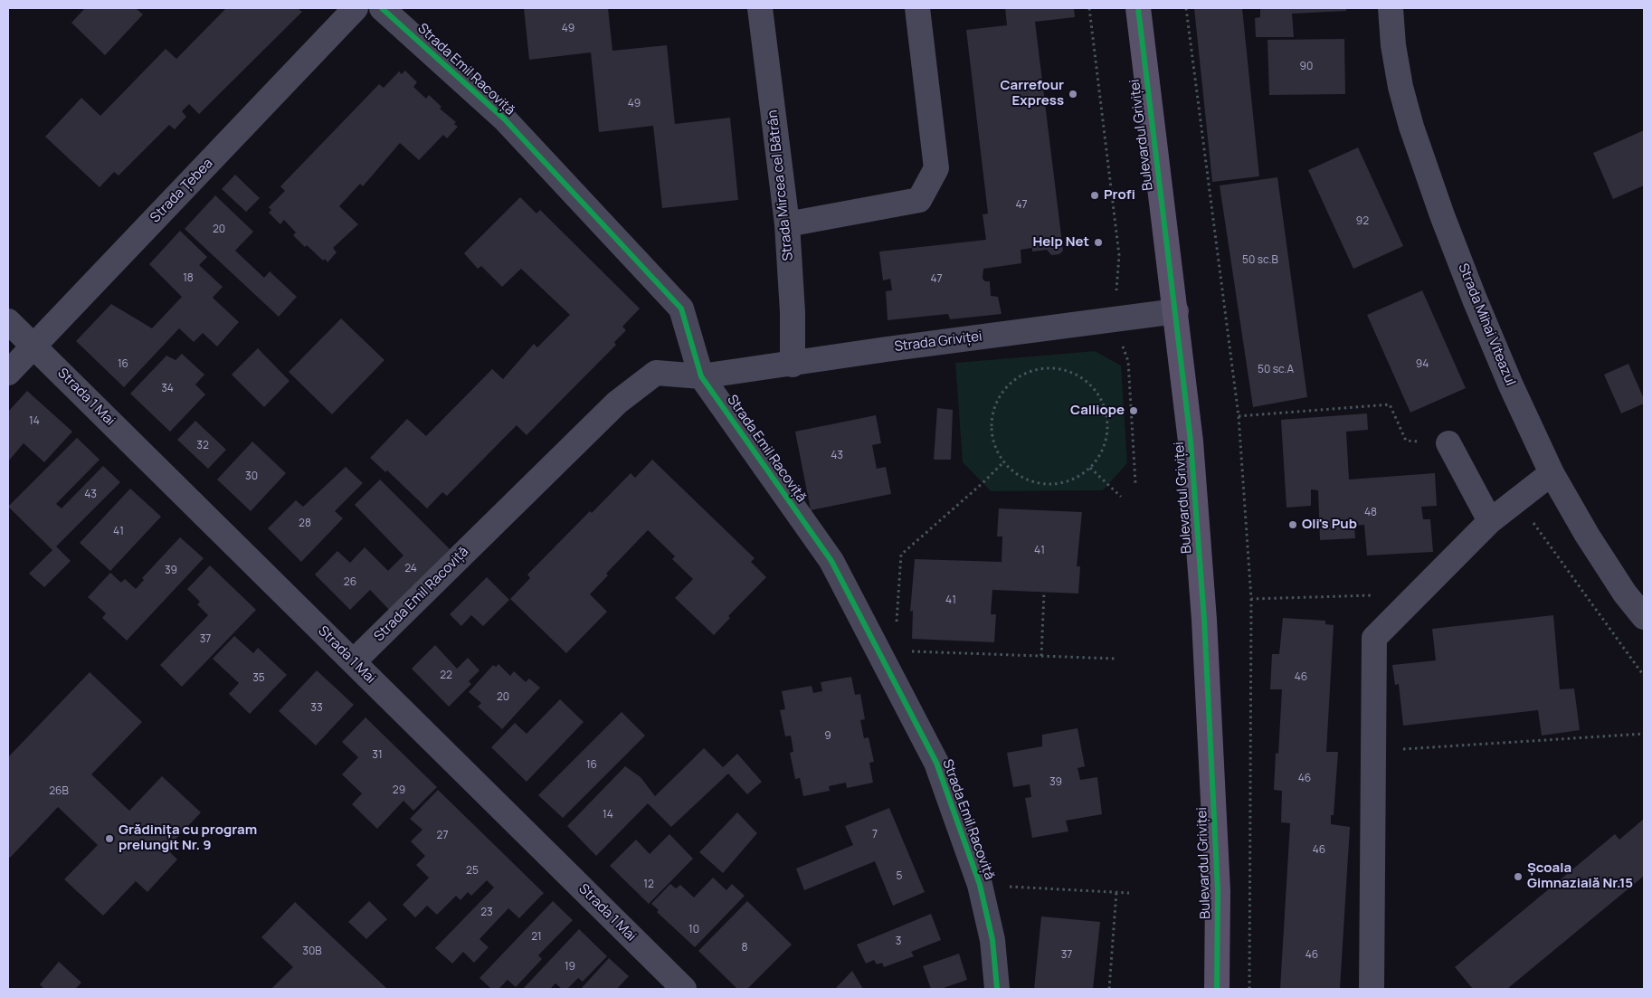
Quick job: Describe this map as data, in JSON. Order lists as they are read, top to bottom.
{
  "streets": {
    "main road": ["Bulevardul Griviței"],
    "street": [
      "Strada Emil Racoviță",
      "Strada Mircea cel Bătrân",
      "Strada Țebea",
      "Strada Mihai Viteazul",
      "Strada Griviței",
      "Strada 1 Mai"
    ]
  },
  "crossings": [
    ["Strada Emil Racoviță", "Strada Griviței"],
    ["Strada Emil Racoviță", "Strada 1 Mai"],
    ["Bulevardul Griviței", "Strada Griviței"],
    ["Strada Mircea cel Bătrân", "Strada Griviței"],
    ["Strada Țebea", "Strada 1 Mai"]
  ],
  "places": [
    "Carrefour Express",
    "Profi",
    "Help Net",
    "Calliope",
    "Oli's Pub",
    "Grădinița cu program prelungit Nr. 9",
    "Școala Gimnazială Nr.15"
  ],
  "house_numbers": [
    "49",
    "90",
    "49",
    "47",
    "92",
    "20",
    "50 sc.B",
    "18",
    "47",
    "16",
    "94",
    "50 sc.A",
    "34",
    "14",
    "32",
    "43",
    "30",
    "43",
    "48",
    "28",
    "41",
    "41",
    "24",
    "39",
    "26",
    "41",
    "37",
    "22",
    "46",
    "35",
    "20",
    "33",
    "9",
    "31",
    "16",
    "46",
    "39",
    "29",
    "26B",
    "14",
    "7",
    "27",
    "46",
    "25",
    "5",
    "12",
    "23",
    "10",
    "21",
    "3",
    "8",
    "30B",
    "37",
    "46",
    "19"
  ]
}
